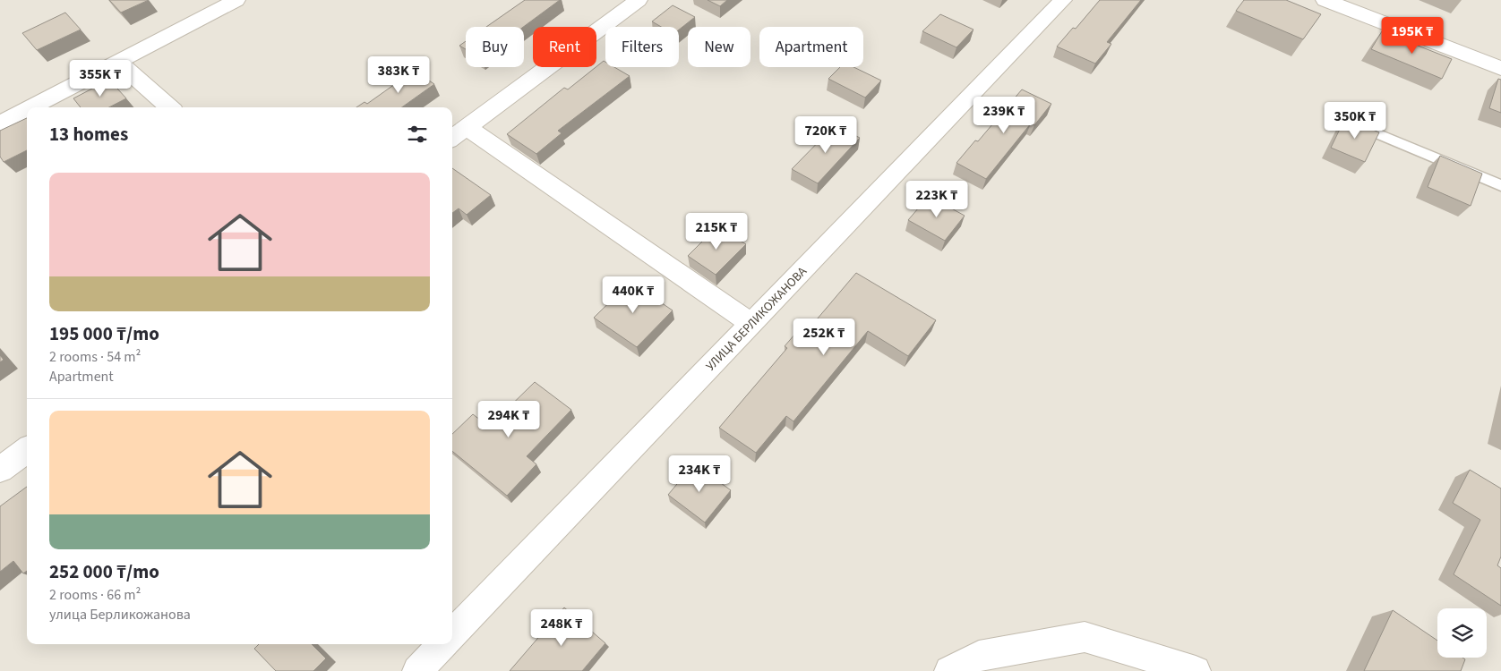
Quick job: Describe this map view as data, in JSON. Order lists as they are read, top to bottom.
{
  "streets": {
    "street": ["УЛИЦА БЕРЛИКОЖАНОВА"]
  },
  "page": {
    "price": [
      "195K ₸",
      "383K ₸",
      "355K ₸",
      "239K ₸",
      "350K ₸",
      "720K ₸",
      "223K ₸",
      "215K ₸",
      "440K ₸",
      "252K ₸",
      "294K ₸",
      "234K ₸",
      "248K ₸"
    ],
    "chip": [
      "Buy",
      "Rent",
      "Filters",
      "New",
      "Apartment"
    ],
    "heading": "13 homes",
    "list": [
      {
        "name": "195 000 ₸/mo",
        "note": "2 rooms · 54 m² · Apartment"
      },
      {
        "name": "252 000 ₸/mo",
        "note": "2 rooms · 66 m² · улица Берликожанова"
      }
    ]
  }
}
